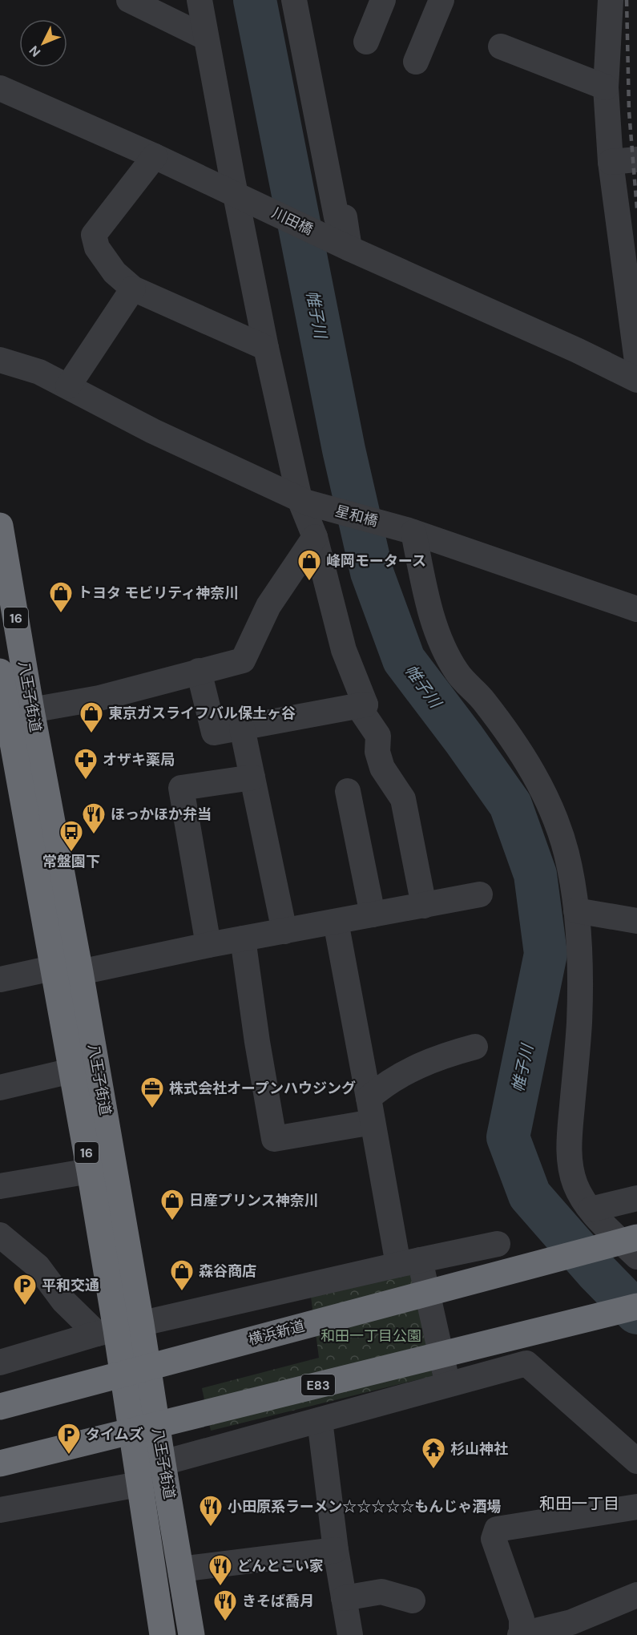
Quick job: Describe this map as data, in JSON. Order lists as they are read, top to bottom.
{
  "streets": {
    "highway": [
      "16",
      "八王子街道",
      "横浜新道",
      "E83"
    ],
    "street": ["川田橋", "星和橋"]
  },
  "districts": ["和田一丁目"],
  "water": ["帷子川"],
  "parks": ["和田一丁目公園"],
  "places": {
    "shop": [
      "峰岡モータース",
      "トヨタ モビリティ神奈川",
      "東京ガスライフバル保土ヶ谷",
      "日産プリンス神奈川",
      "森谷商店"
    ],
    "pharmacy": ["オザキ薬局"],
    "restaurant": [
      "ほっかほか弁当",
      "小田原系ラーメン☆☆☆☆☆もんじゃ酒場",
      "どんとこい家",
      "きそば喬月"
    ],
    "bus stop": ["常盤園下"],
    "office": ["株式会社オープンハウジング"],
    "parking": ["平和交通", "タイムズ"],
    "temple": ["杉山神社"]
  },
  "north": "bottom left"
}
